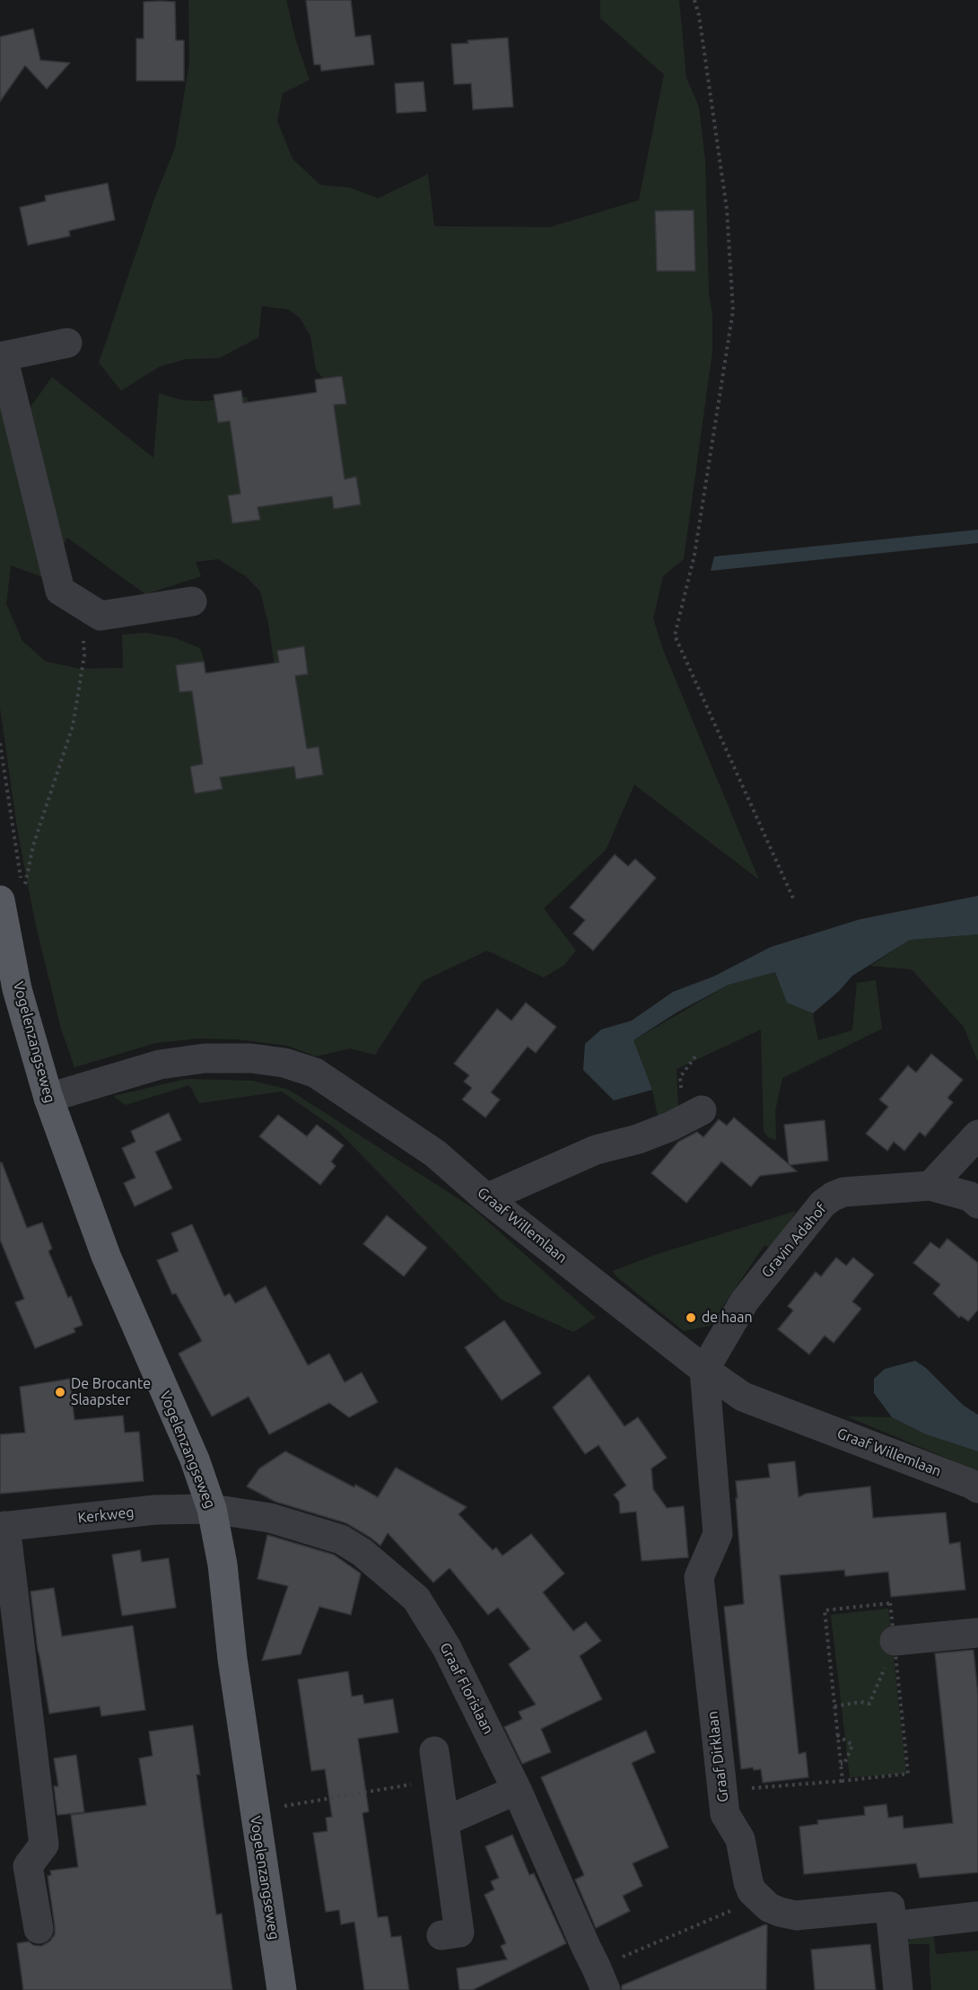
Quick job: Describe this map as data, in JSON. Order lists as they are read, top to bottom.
{
  "streets": {
    "main road": ["Vogelenzangseweg"],
    "street": [
      "Graaf Willemlaan",
      "Gravin Adahof",
      "Kerkweg",
      "Graaf Florislaan",
      "Graaf Dirklaan"
    ]
  },
  "crossings": [
    ["Vogelenzangseweg", "Graaf Willemlaan"],
    ["Vogelenzangseweg", "Kerkweg"],
    ["Vogelenzangseweg", "Graaf Florislaan"],
    ["Graaf Willemlaan", "Gravin Adahof"],
    ["Graaf Willemlaan", "Graaf Dirklaan"],
    ["Gravin Adahof", "Graaf Dirklaan"],
    ["Kerkweg", "Graaf Florislaan"]
  ],
  "places": ["de haan", "De Brocante Slaapster"]
}
